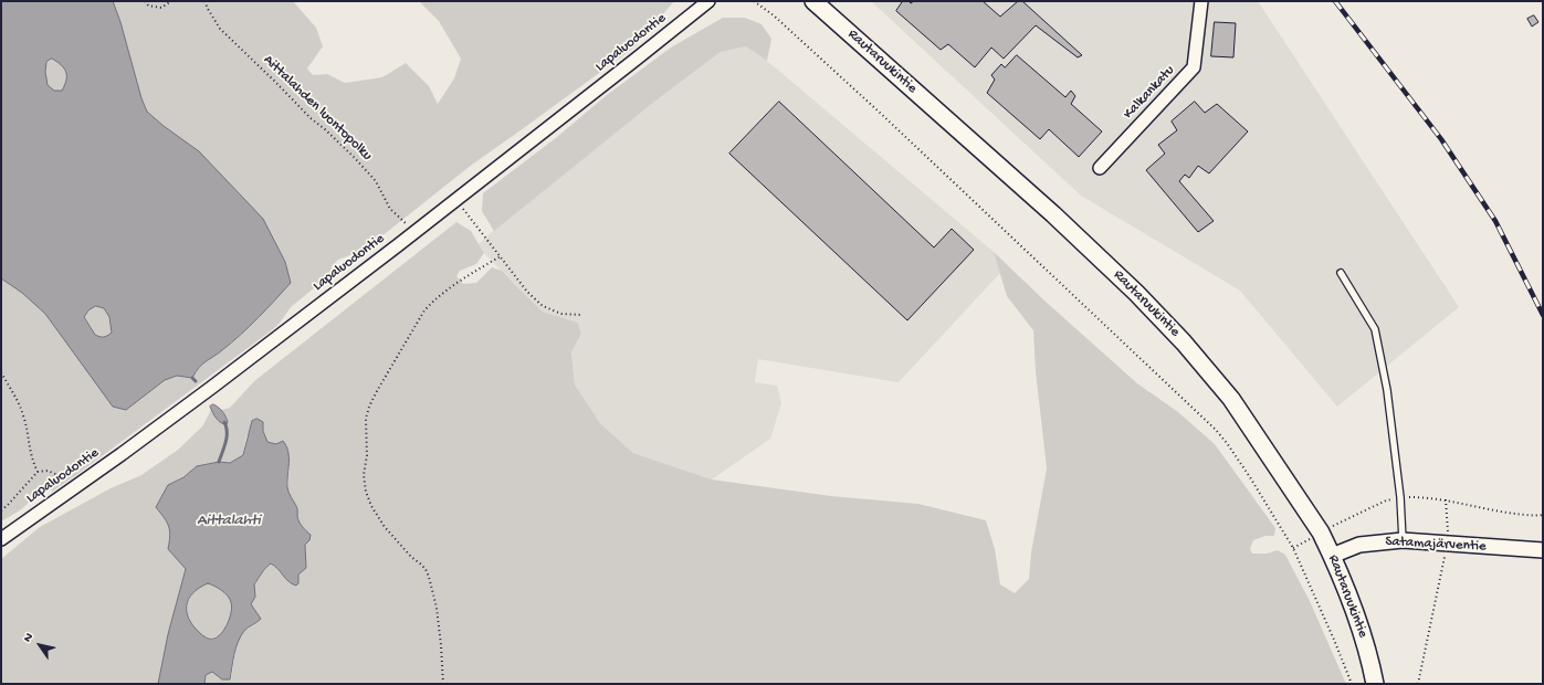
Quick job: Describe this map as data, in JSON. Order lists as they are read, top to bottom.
{
  "streets": {
    "main road": ["Rautaruukintie"],
    "street": ["Lapaluodontie", "Kalkankatu", "Satamajärventie"],
    "path": ["Aittalahden luontopolku"]
  },
  "crossings": [
    ["Lapaluodontie", "Aittalahden luontopolku"],
    ["Rautaruukintie", "Satamajärventie"]
  ],
  "water": ["Aittalahti"],
  "north": "top left"
}
